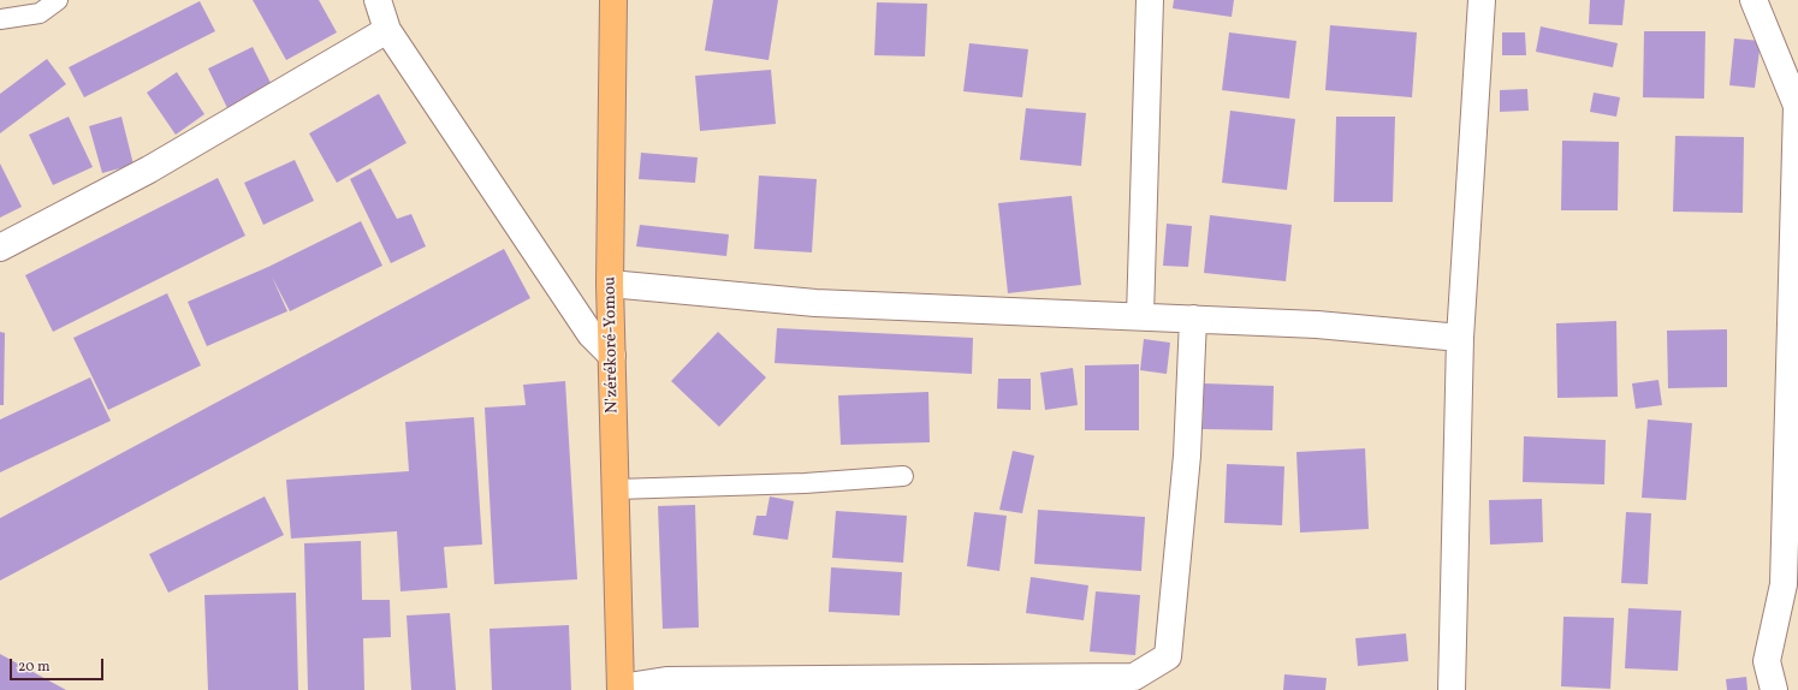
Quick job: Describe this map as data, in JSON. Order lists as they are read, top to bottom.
{
  "streets": {
    "highway": ["N'zérékoré-Yomou"]
  },
  "scale_bar": "20 m"
}
